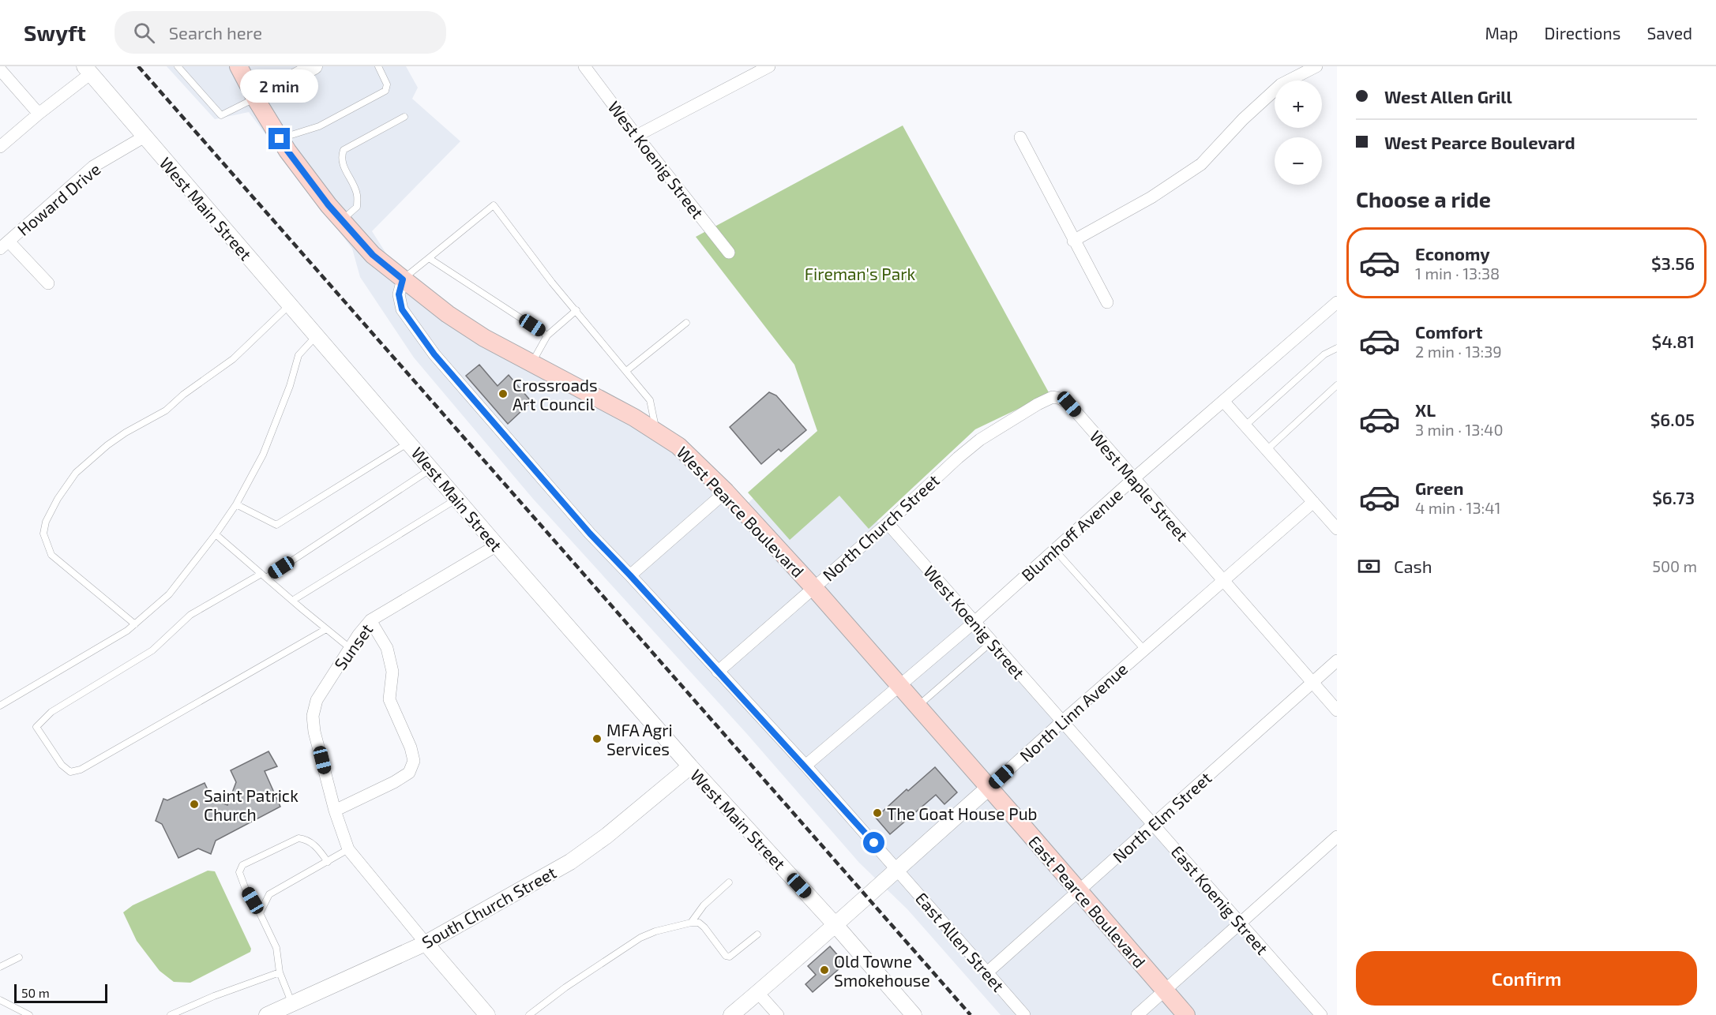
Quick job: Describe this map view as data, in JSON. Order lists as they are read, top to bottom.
{
  "streets": {
    "main road": ["West Pearce Boulevard", "East Pearce Boulevard"],
    "street": [
      "West Koenig Street",
      "Howard Drive",
      "West Main Street",
      "West Maple Street",
      "North Church Street",
      "Blumhoff Avenue",
      "Sunset",
      "North Linn Avenue",
      "North Elm Street",
      "East Koenig Street",
      "South Church Street",
      "East Allen Street"
    ]
  },
  "crossings": [
    ["West Koenig Street", "North Church Street"],
    ["West Koenig Street", "Blumhoff Avenue"],
    ["West Koenig Street", "North Linn Avenue"],
    ["West Koenig Street", "East Koenig Street"],
    ["Howard Drive", "West Main Street"],
    ["West Main Street", "Sunset"],
    ["West Main Street", "North Linn Avenue"],
    ["West Main Street", "South Church Street"],
    ["West Maple Street", "North Church Street"],
    ["West Maple Street", "Blumhoff Avenue"],
    ["West Maple Street", "North Linn Avenue"],
    ["West Maple Street", "North Elm Street"],
    ["West Pearce Boulevard", "North Church Street"],
    ["West Pearce Boulevard", "Blumhoff Avenue"],
    ["West Pearce Boulevard", "North Linn Avenue"],
    ["West Pearce Boulevard", "East Pearce Boulevard"],
    ["West Pearce Boulevard", "East Allen Street"],
    ["North Church Street", "East Allen Street"],
    ["Blumhoff Avenue", "East Allen Street"],
    ["North Linn Avenue", "East Koenig Street"],
    ["North Linn Avenue", "East Pearce Boulevard"],
    ["North Linn Avenue", "East Allen Street"],
    ["North Elm Street", "East Koenig Street"],
    ["North Elm Street", "East Pearce Boulevard"],
    ["North Elm Street", "East Allen Street"]
  ],
  "parks": ["Fireman's Park"],
  "places": [
    "Crossroads Art Council",
    "MFA Agri Services",
    "Saint Patrick Church",
    "The Goat House Pub",
    "Old Towne Smokehouse"
  ],
  "scale_bar": "50 m",
  "page": {
    "header": "Swyft",
    "search": "Search here",
    "nav": ["Map", "Directions", "Saved"],
    "banner": ["West Allen Grill", "West Pearce Boulevard"],
    "bubble": "2 min",
    "map_buttons": ["+", "−"],
    "heading": "Choose a ride",
    "list": [
      {
        "name": "Economy",
        "note": "1 min · 13:38",
        "value": "$3.56"
      },
      {
        "name": "Comfort",
        "note": "2 min · 13:39",
        "value": "$4.81"
      },
      {
        "name": "XL",
        "note": "3 min · 13:40",
        "value": "$6.05"
      },
      {
        "name": "Green",
        "note": "4 min · 13:41",
        "value": "$6.73"
      }
    ],
    "pay": ["Cash", "500 m"],
    "buttons": "Confirm",
    "scale": "50 m"
  }
}
